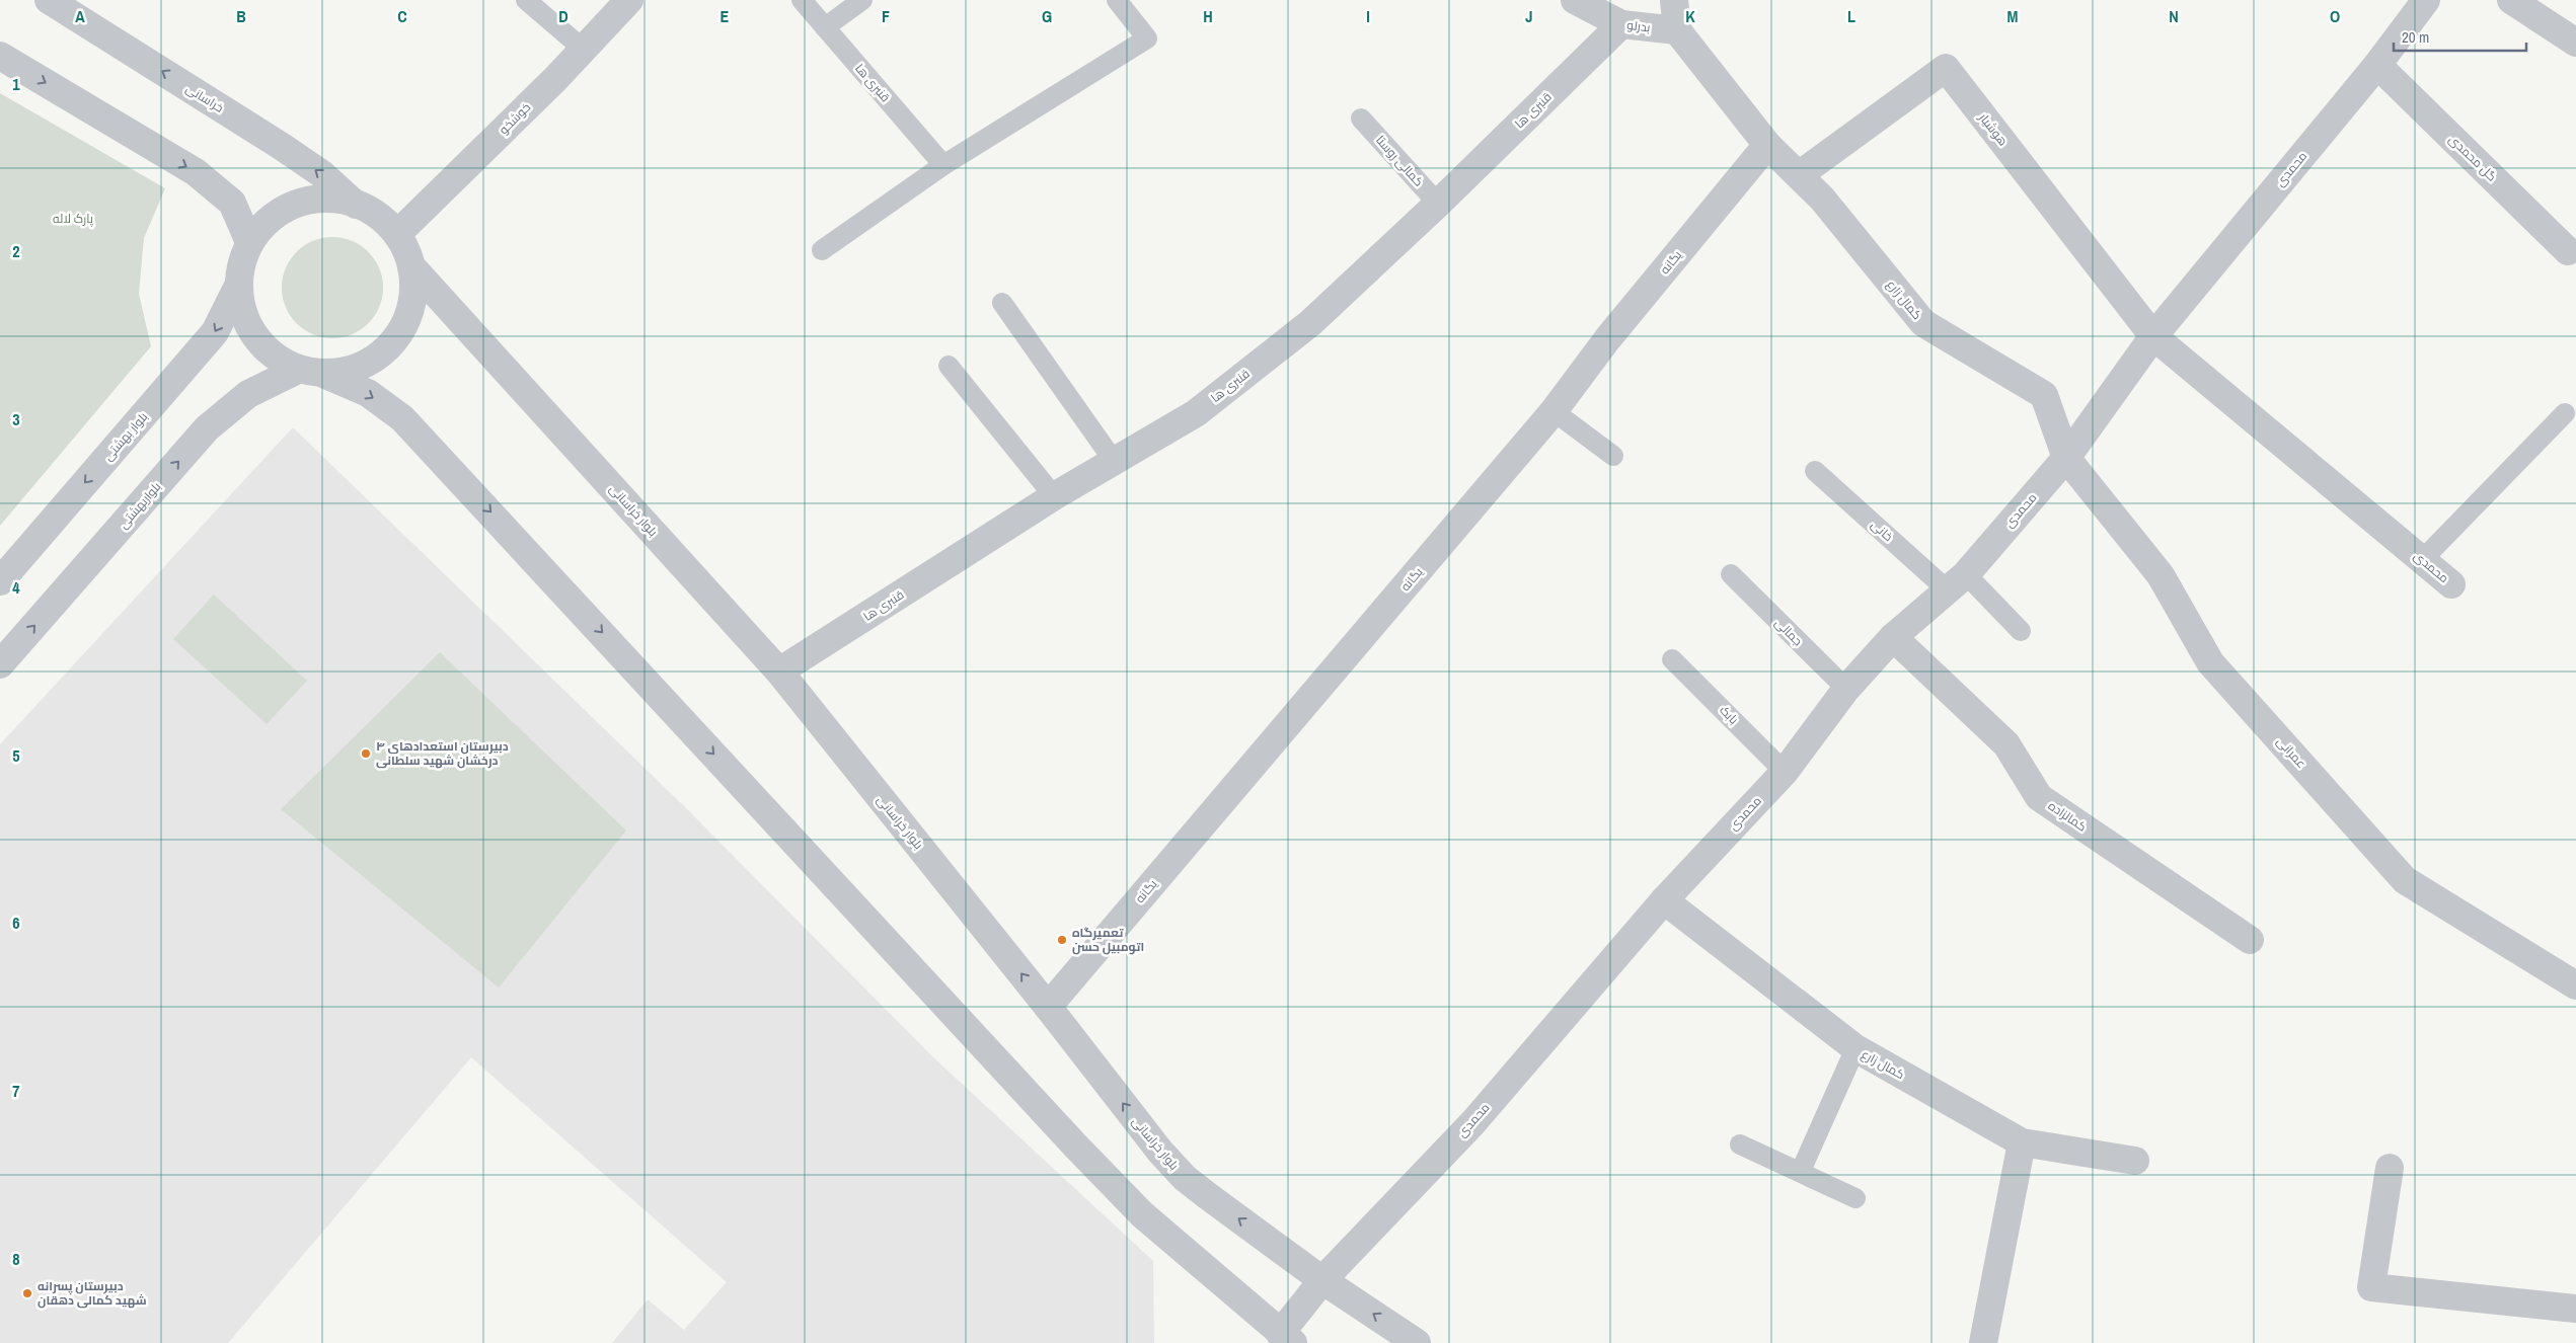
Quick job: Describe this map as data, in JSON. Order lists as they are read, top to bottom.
{
  "streets": {
    "street": [
      "بدرلو",
      "قنبری ها",
      "خراسانی",
      "خوشخو",
      "هوشیار",
      "گل محمدی",
      "محمدی",
      "یگانه",
      "کمال زارع",
      "بلوار بهشتی",
      "بلواربهشتی",
      "بلوار خراسانی",
      "عمرانی",
      "کمالزاده"
    ],
    "lane": [
      "کمالی روستا",
      "خانی",
      "جمالی",
      "بابک"
    ]
  },
  "crossings": [
    ["بدرلو", "قنبری ها"],
    ["بدرلو", "کمال زارع"],
    ["قنبری ها", "کمالی روستا"],
    ["قنبری ها", "بلوار خراسانی"],
    ["خراسانی", "خوشخو"],
    ["خراسانی", "بلوار بهشتی"],
    ["خراسانی", "بلواربهشتی"],
    ["خراسانی", "بلوار خراسانی"],
    ["خوشخو", "بلوار بهشتی"],
    ["خوشخو", "بلواربهشتی"],
    ["خوشخو", "بلوار خراسانی"],
    ["هوشیار", "محمدی"],
    ["هوشیار", "کمال زارع"],
    ["گل محمدی", "محمدی"],
    ["محمدی", "کمال زارع"],
    ["محمدی", "بلوار خراسانی"],
    ["محمدی", "خانی"],
    ["محمدی", "جمالی"],
    ["محمدی", "بابک"],
    ["محمدی", "عمرانی"],
    ["محمدی", "کمالزاده"],
    ["یگانه", "کمال زارع"],
    ["یگانه", "بلوار خراسانی"],
    ["کمال زارع", "عمرانی"],
    ["بلوار بهشتی", "بلواربهشتی"],
    ["بلوار بهشتی", "بلوار خراسانی"],
    ["بلواربهشتی", "بلوار خراسانی"]
  ],
  "one_way": ["بلوار بهشتی", "بلواربهشتی"],
  "parks": ["پارک لاله"],
  "places": ["۴ دبیرستان استعدادهای درخشان شهید سلطانی", "تعمیرگاه اتومبیل حسن", "دبیرستان پسرانه شهید کمالی دهقان"],
  "scale_bar": "20 m",
  "grid": {
    "columns": [
      "A",
      "B",
      "C",
      "D",
      "E",
      "F",
      "G",
      "H",
      "I",
      "J",
      "K",
      "L",
      "M",
      "N",
      "O"
    ],
    "rows": [
      "1",
      "2",
      "3",
      "4",
      "5",
      "6",
      "7",
      "8"
    ]
  }
}
